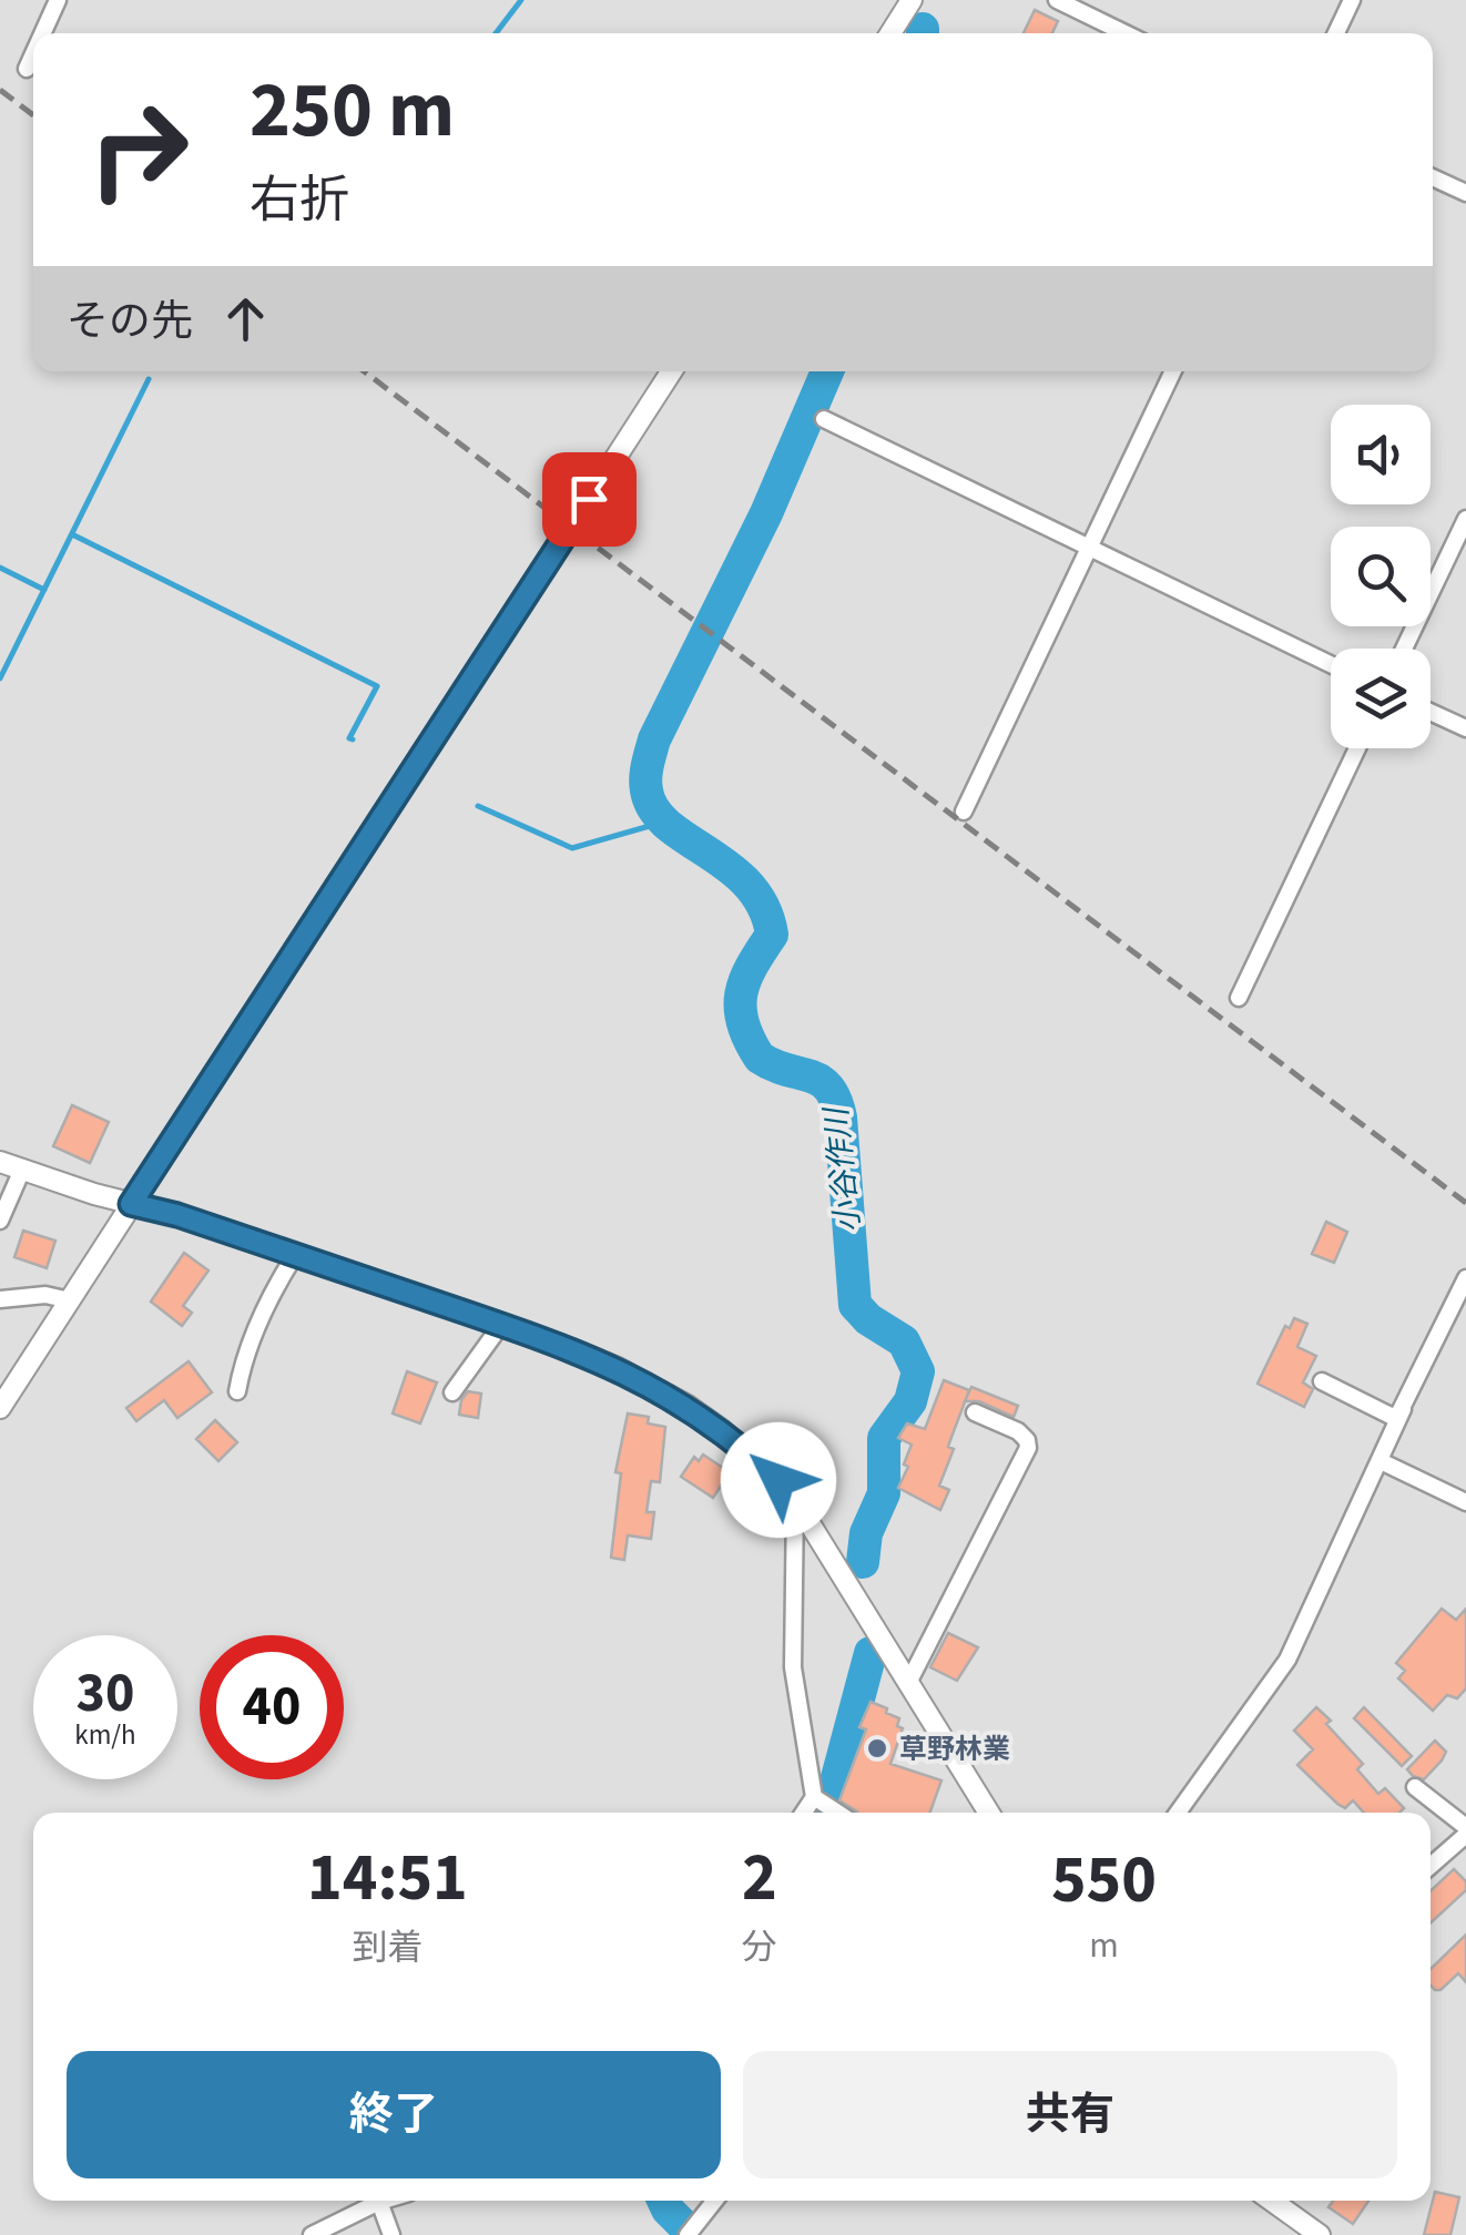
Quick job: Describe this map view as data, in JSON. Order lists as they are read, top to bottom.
{
  "water": ["小谷作川"],
  "places": ["草野林業"],
  "page": {
    "turn": ["250 m", "右折"],
    "then": "その先",
    "speed": "30 km/h",
    "limit": "40",
    "eta": [
      "14:51",
      "到着",
      "2",
      "分",
      "550",
      "m"
    ],
    "buttons": ["終了", "共有"]
  }
}
